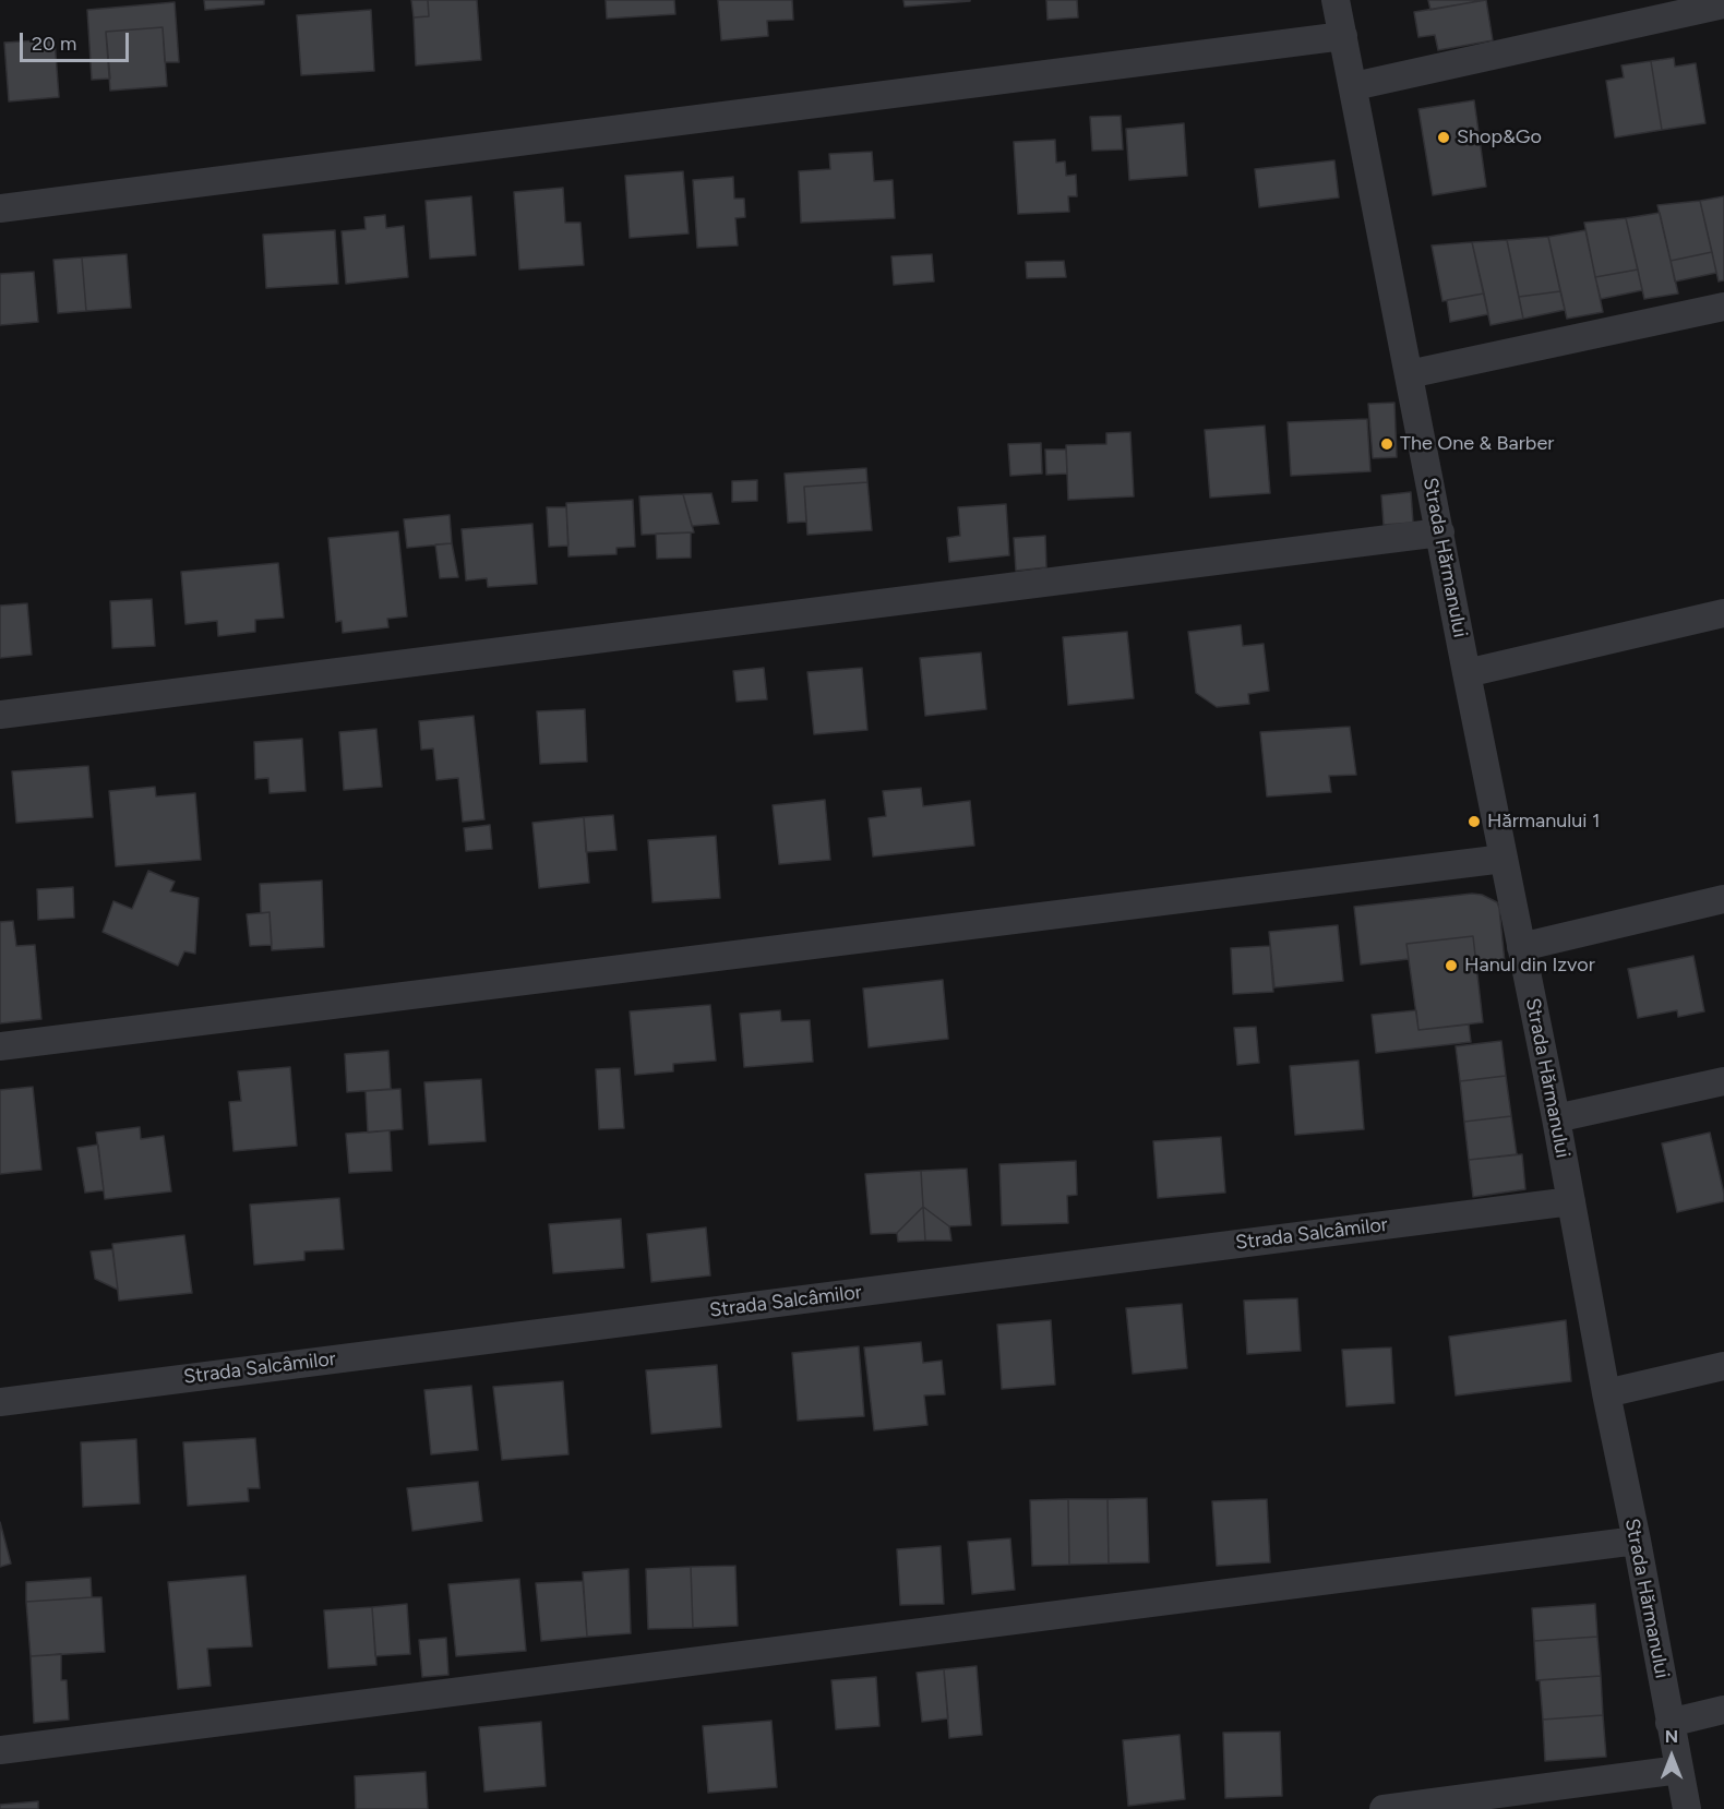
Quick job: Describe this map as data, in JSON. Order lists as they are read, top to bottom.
{
  "streets": {
    "street": ["Strada Hărmanului", "Strada Salcâmilor"]
  },
  "crossings": [
    ["Strada Hărmanului", "Strada Salcâmilor"]
  ],
  "places": [
    "Shop&Go",
    "The One & Barber",
    "Hărmanului 1",
    "Hanul din Izvor"
  ],
  "scale_bar": "20 m",
  "north": "top"
}
